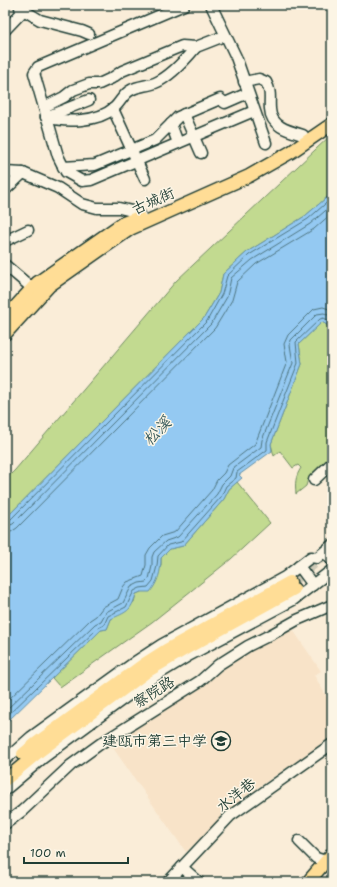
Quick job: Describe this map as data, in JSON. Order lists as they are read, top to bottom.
{
  "streets": {
    "main road": ["古城街"],
    "street": ["察院路", "水洋巷"]
  },
  "water": ["松溪"],
  "places": {
    "school or university": ["建瓯市第三中学"]
  },
  "scale_bar": "100 m"
}
